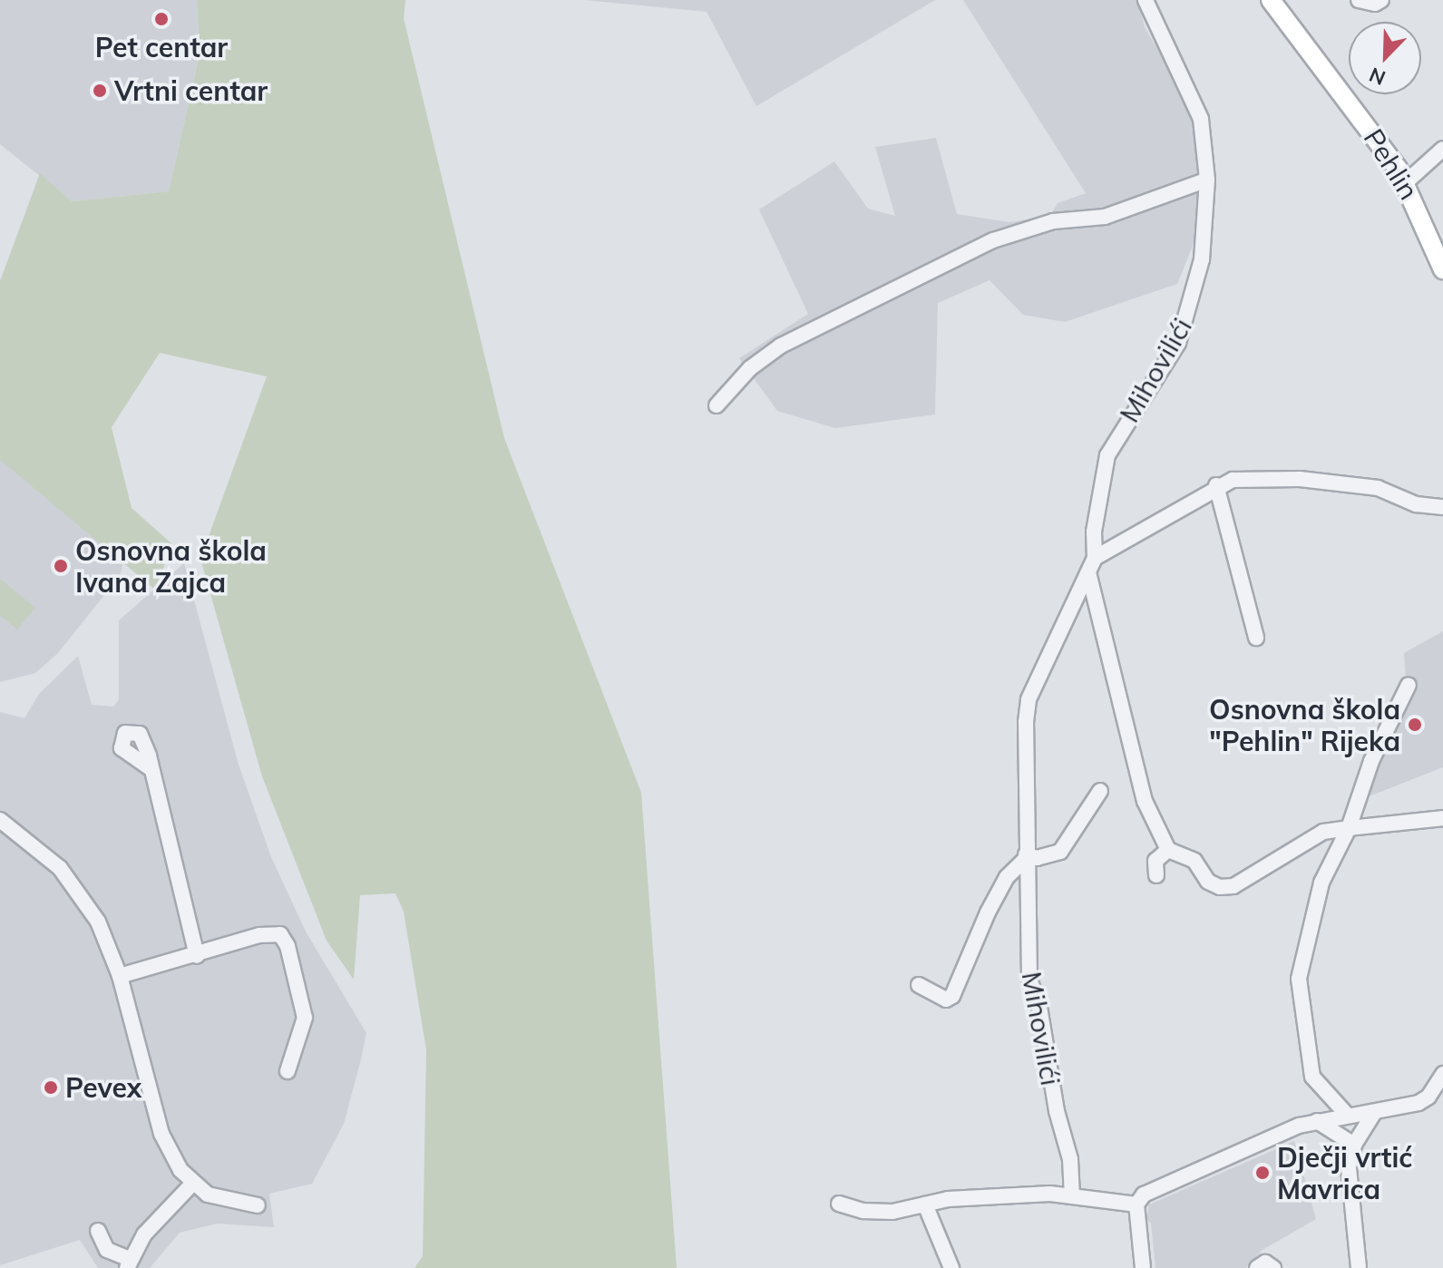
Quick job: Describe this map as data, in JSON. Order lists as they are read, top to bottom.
{
  "streets": {
    "main road": ["Pehlin"],
    "street": ["Mihovilići"]
  },
  "places": [
    "Pet centar",
    "Vrtni centar",
    "Osnovna škola Ivana Zajca",
    "Osnovna škola \"Pehlin\" Rijeka",
    "Pevex",
    "Dječji vrtić Mavrica"
  ],
  "north": "bottom left"
}
